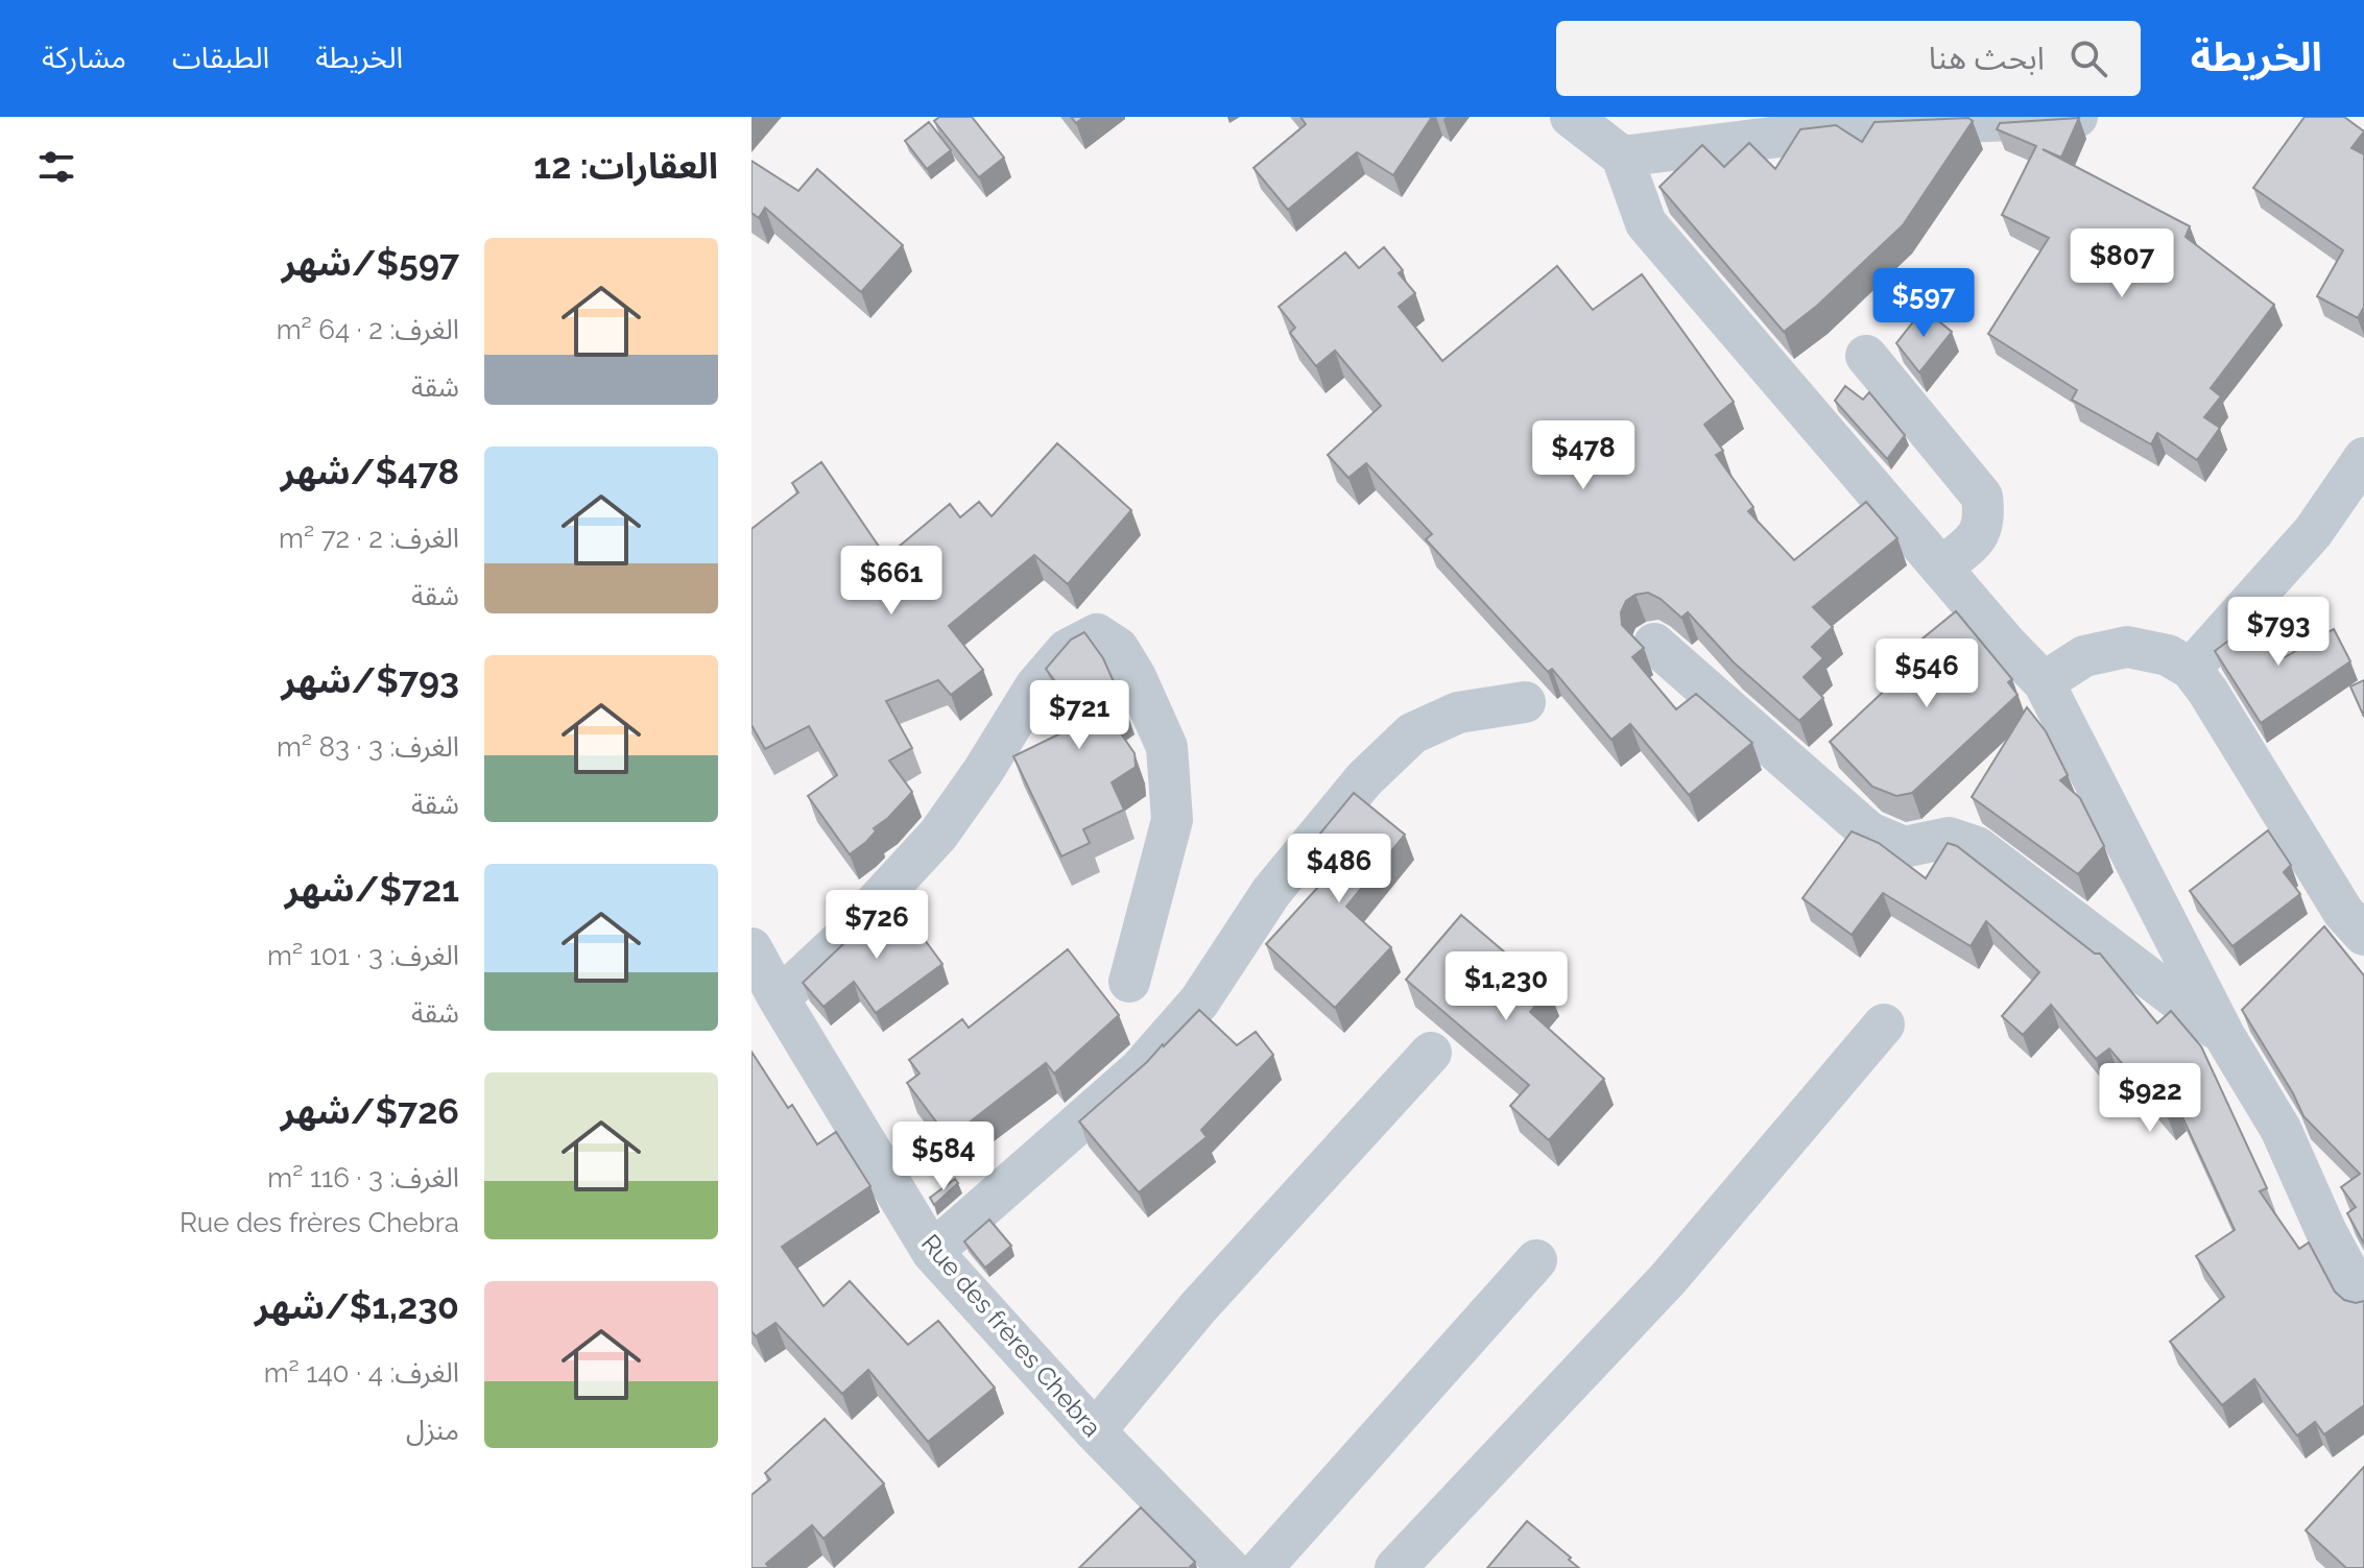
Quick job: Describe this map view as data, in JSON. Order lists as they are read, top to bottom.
{
  "streets": {
    "street": ["Rue des frères Chebra"]
  },
  "page": {
    "header": "الخريطة",
    "search": "ابحث هنا",
    "nav": ["الخريطة", "الطبقات", "مشاركة"],
    "heading": "العقارات: 12",
    "list": [
      {
        "name": "$597/شهر",
        "note": "الغرف: 2 · 64 m² · شقة"
      },
      {
        "name": "$478/شهر",
        "note": "الغرف: 2 · 72 m² · شقة"
      },
      {
        "name": "$793/شهر",
        "note": "الغرف: 3 · 83 m² · شقة"
      },
      {
        "name": "$721/شهر",
        "note": "الغرف: 3 · 101 m² · شقة"
      },
      {
        "name": "$726/شهر",
        "note": "الغرف: 3 · 116 m² · Rue des frères Chebra"
      },
      {
        "name": "$1,230/شهر",
        "note": "الغرف: 4 · 140 m² · منزل"
      }
    ],
    "price": [
      "$807",
      "$597",
      "$478",
      "$661",
      "$793",
      "$546",
      "$721",
      "$486",
      "$726",
      "$1,230",
      "$922",
      "$584"
    ]
  }
}
